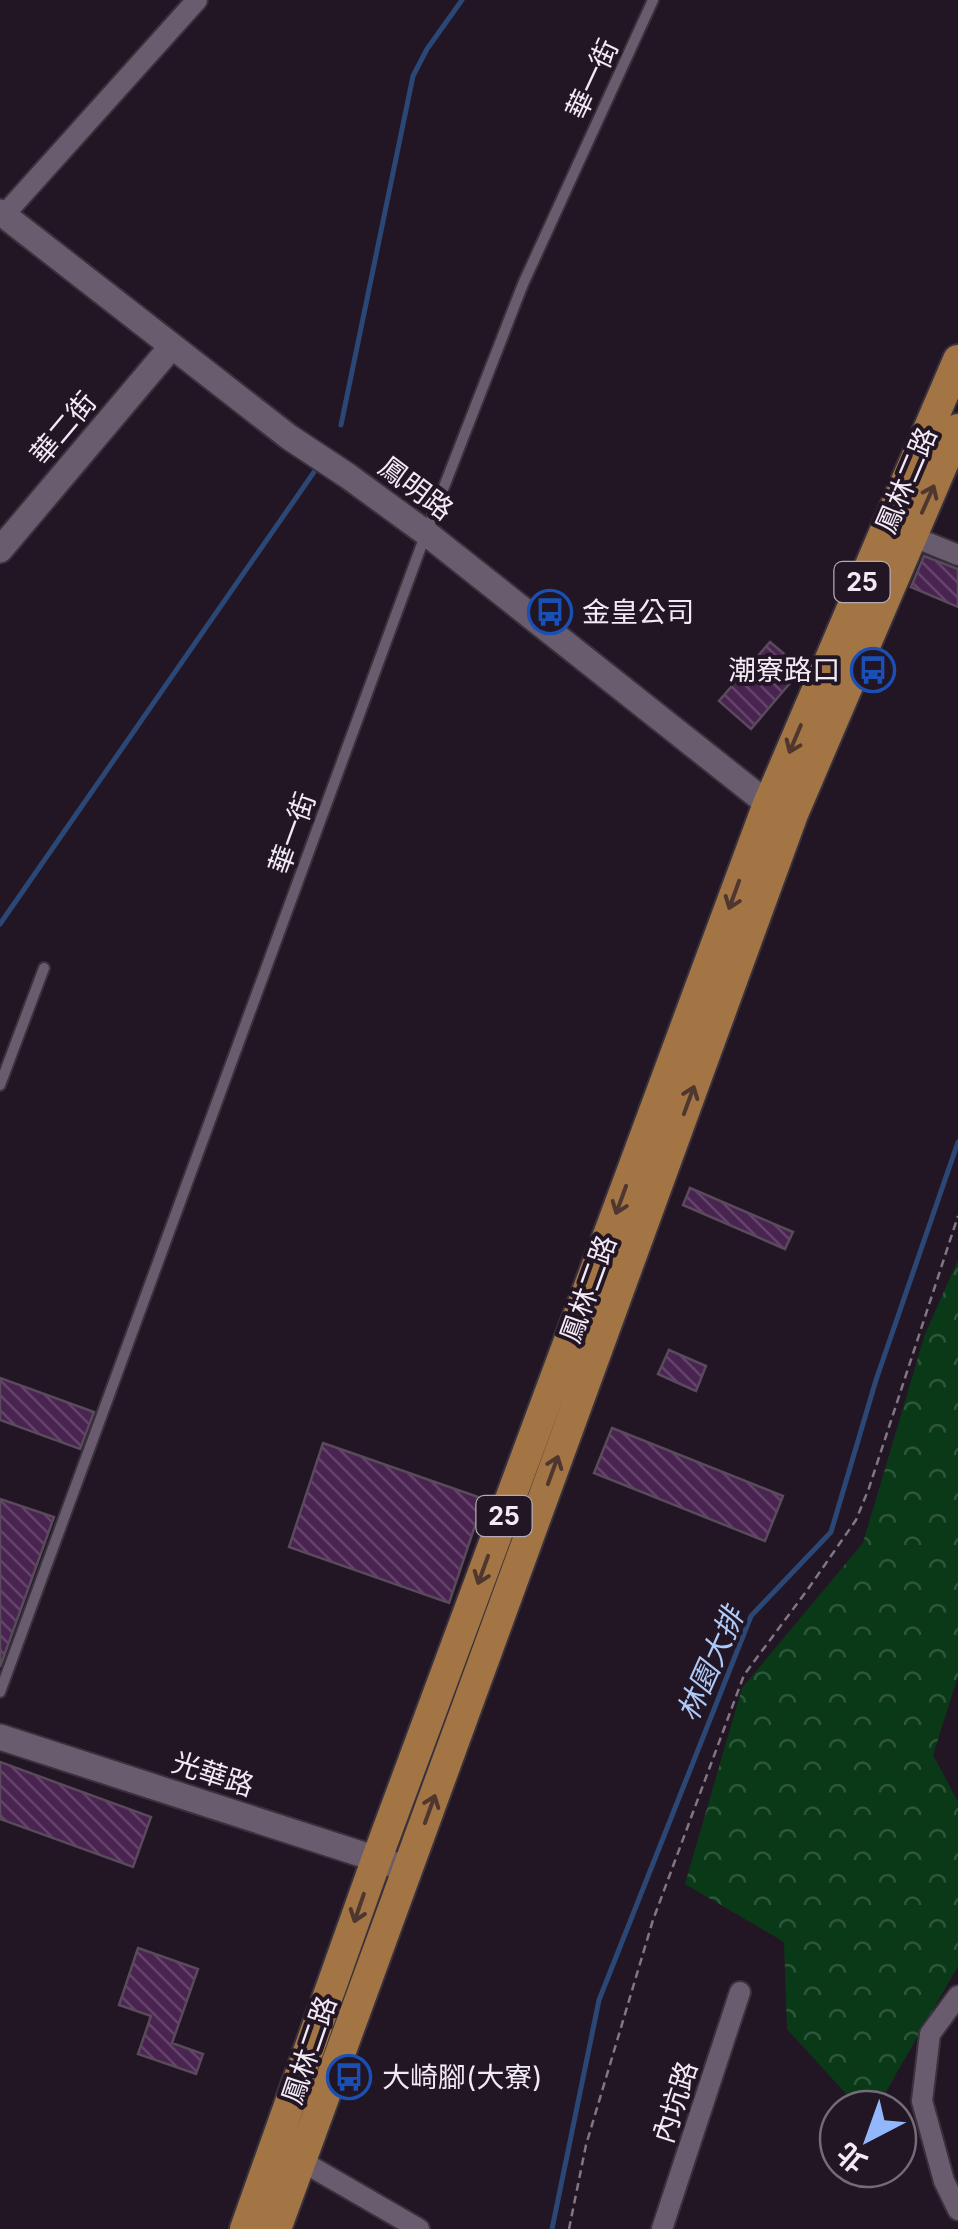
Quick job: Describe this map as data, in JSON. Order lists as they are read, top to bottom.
{
  "streets": {
    "main road": ["鳳林二路", "25"],
    "street": [
      "華二街",
      "鳳明路",
      "光華路",
      "內坑路"
    ],
    "lane": ["華一街"]
  },
  "crossings": [
    ["華一街", "鳳明路"],
    ["華二街", "鳳明路"],
    ["鳳林二路", "鳳明路"],
    ["鳳林二路", "光華路"]
  ],
  "water": ["林園大排"],
  "places": {
    "bus stop": ["金皇公司", "潮寮路口", "大崎腳(大寮)"]
  },
  "north": "bottom left"
}
